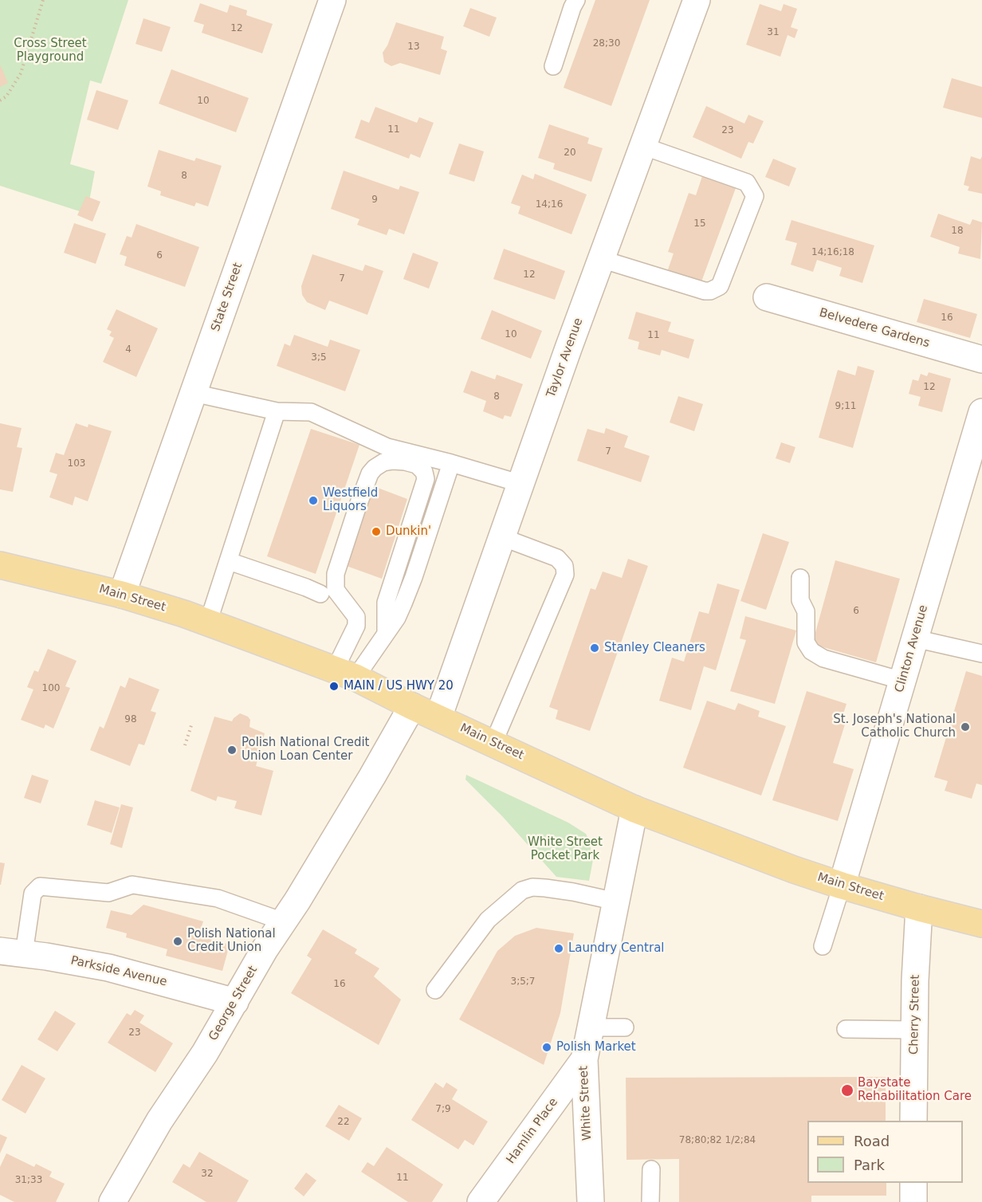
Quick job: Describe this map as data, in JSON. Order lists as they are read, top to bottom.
{
  "streets": {
    "main road": ["Main Street"],
    "street": [
      "State Street",
      "Belvedere Gardens",
      "Taylor Avenue",
      "Clinton Avenue",
      "Parkside Avenue",
      "George Street",
      "Cherry Street",
      "White Street",
      "Hamlin Place"
    ]
  },
  "crossings": [
    ["State Street", "Main Street"],
    ["Taylor Avenue", "Main Street"],
    ["Main Street", "Clinton Avenue"],
    ["Main Street", "George Street"],
    ["Main Street", "Cherry Street"],
    ["Main Street", "White Street"],
    ["Parkside Avenue", "George Street"],
    ["White Street", "Hamlin Place"]
  ],
  "parks": ["Cross Street Playground", "White Street Pocket Park"],
  "places": [
    "Westfield Liquors",
    "Dunkin'",
    "Stanley Cleaners",
    "MAIN / US HWY 20",
    "St. Joseph's National Catholic Church",
    "Polish National Credit Union Loan Center",
    "Polish National Credit Union",
    "Laundry Central",
    "Polish Market",
    "Baystate Rehabilitation Care"
  ],
  "house_numbers": [
    "12",
    "31",
    "28;30",
    "13",
    "10",
    "11",
    "23",
    "20",
    "8",
    "9",
    "14;16",
    "15",
    "18",
    "14;16;18",
    "6",
    "12",
    "7",
    "16",
    "10",
    "11",
    "4",
    "3;5",
    "12",
    "8",
    "9;11",
    "7",
    "103",
    "6",
    "100",
    "98",
    "3;5;7",
    "16",
    "23",
    "7;9",
    "22",
    "78;80;82 1/2;84",
    "32",
    "11",
    "31;33"
  ],
  "legend": ["Road", "Park"]
}
